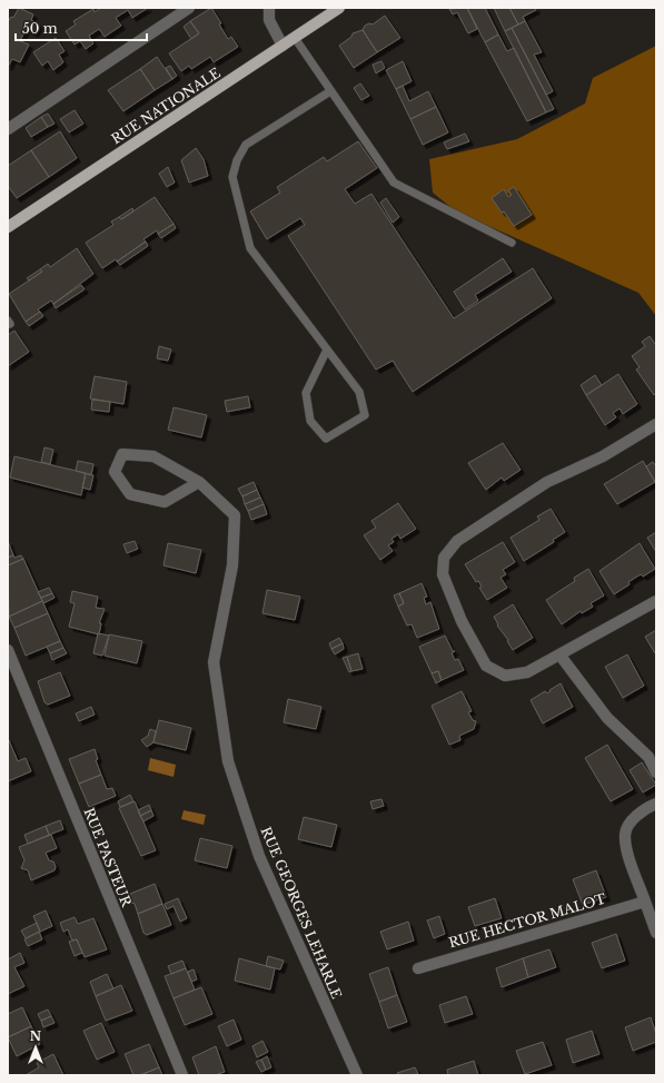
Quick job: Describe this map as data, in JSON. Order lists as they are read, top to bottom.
{
  "streets": {
    "main road": ["RUE NATIONALE"],
    "street": ["RUE PASTEUR", "RUE GEORGES LEHARLE", "RUE HECTOR MALOT"]
  },
  "scale_bar": "50 m",
  "north": "top"
}
